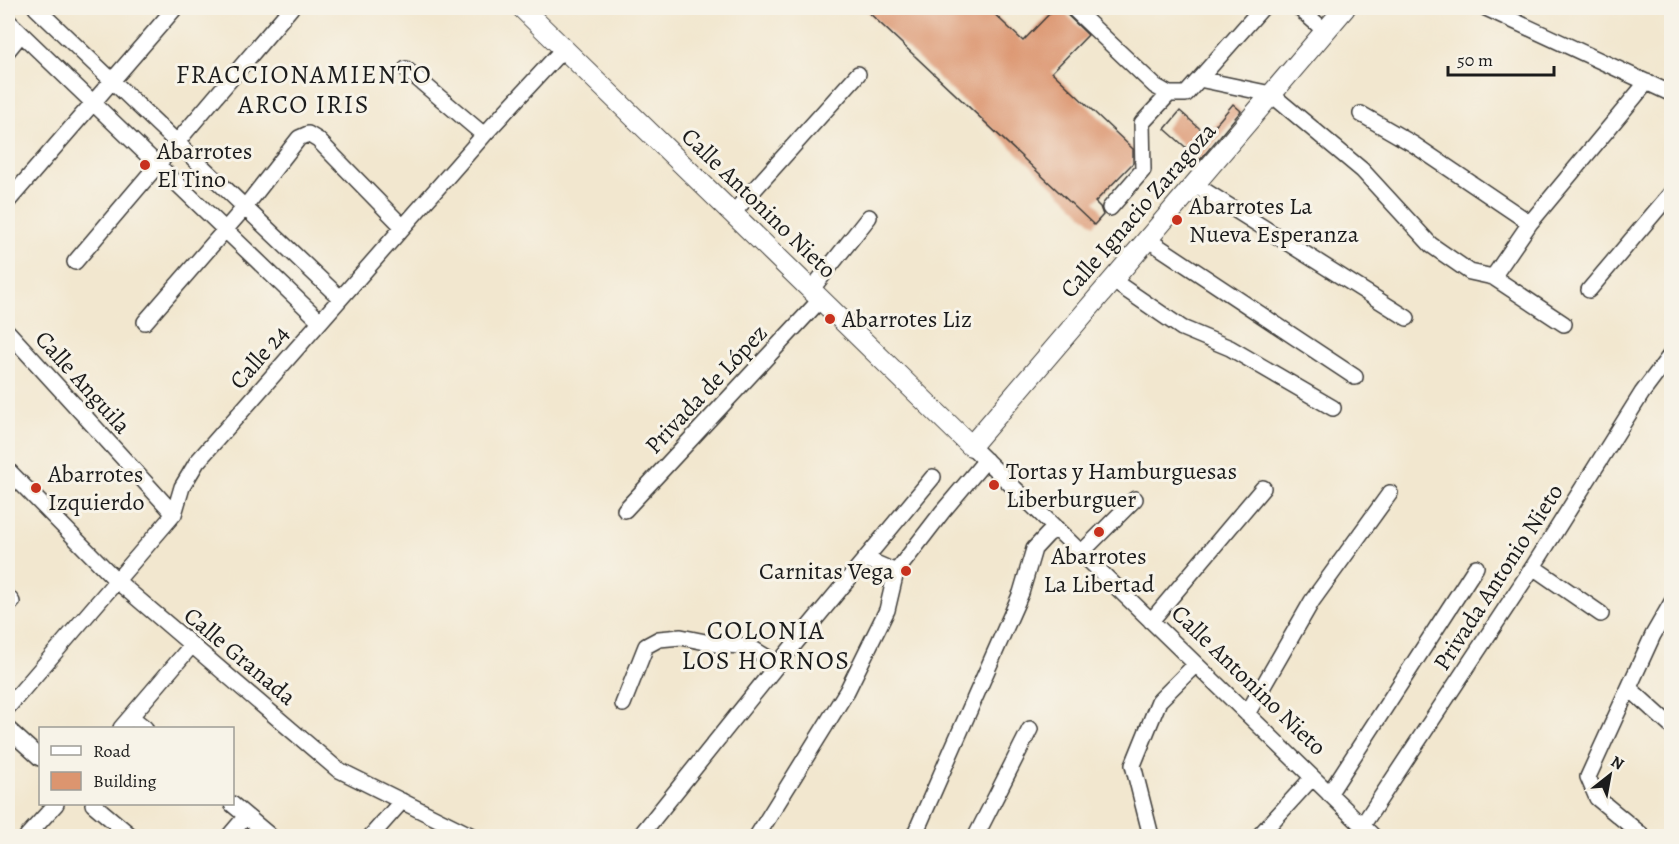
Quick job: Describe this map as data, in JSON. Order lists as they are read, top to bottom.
{
  "streets": {
    "main road": ["Calle Antonino Nieto", "Calle Ignacio Zaragoza"],
    "street": [
      "Calle 24",
      "Calle Anguila",
      "Privada de López",
      "Privada Antonio Nieto",
      "Calle Granada"
    ]
  },
  "crossings": [
    ["Calle Antonino Nieto", "Calle Ignacio Zaragoza"],
    ["Calle Antonino Nieto", "Calle 24"],
    ["Calle Antonino Nieto", "Privada de López"],
    ["Calle Antonino Nieto", "Privada Antonio Nieto"],
    ["Calle 24", "Calle Anguila"],
    ["Calle 24", "Calle Granada"]
  ],
  "districts": ["FRACCIONAMIENTO ARCO IRIS", "COLONIA LOS HORNOS"],
  "places": [
    "Abarrotes El Tino",
    "Abarrotes La Nueva Esperanza",
    "Abarrotes Liz",
    "Tortas y Hamburguesas Liberburguer",
    "Abarrotes Izquierdo",
    "Abarrotes La Libertad",
    "Carnitas Vega"
  ],
  "legend": ["Road", "Building"],
  "scale_bar": "50 m",
  "north": "top right"
}
